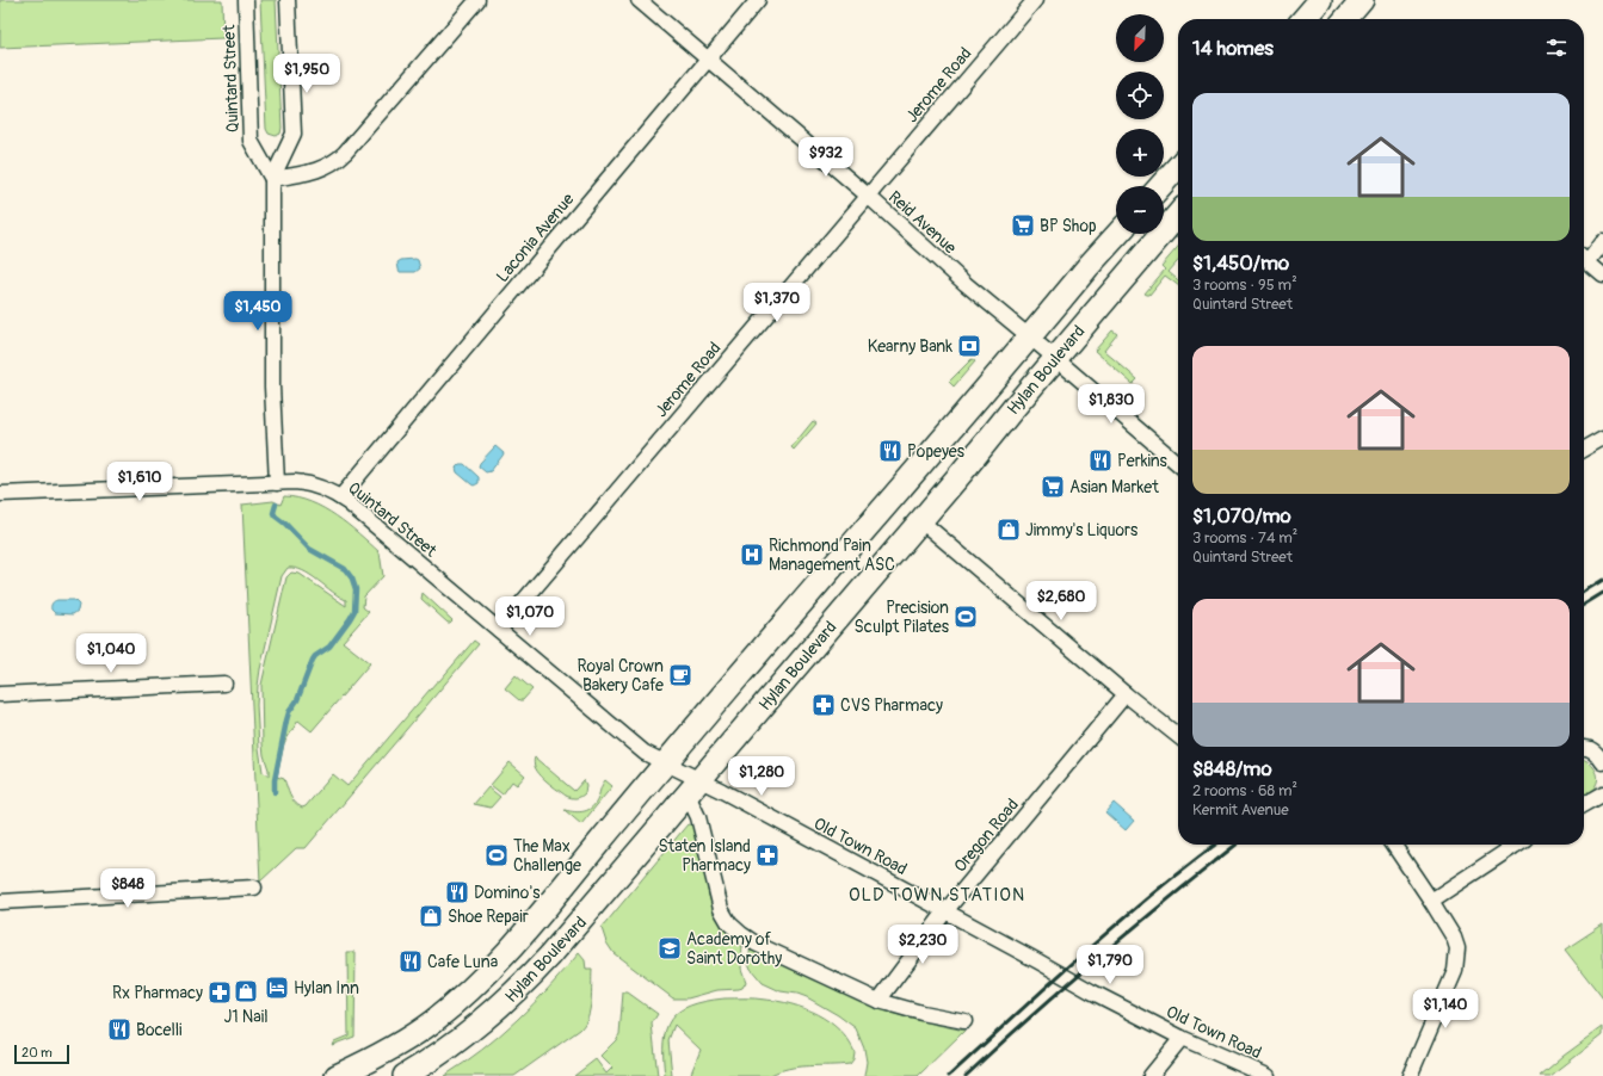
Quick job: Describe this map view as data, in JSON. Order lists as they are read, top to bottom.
{
  "streets": {
    "main road": ["Hylan Boulevard"],
    "street": [
      "Quintard Street",
      "Jerome Road",
      "Reid Avenue",
      "Laconia Avenue",
      "Oregon Road",
      "Old Town Road"
    ]
  },
  "crossings": [
    ["Quintard Street", "Jerome Road"],
    ["Quintard Street", "Laconia Avenue"],
    ["Quintard Street", "Hylan Boulevard"],
    ["Quintard Street", "Old Town Road"],
    ["Jerome Road", "Reid Avenue"],
    ["Reid Avenue", "Laconia Avenue"],
    ["Reid Avenue", "Hylan Boulevard"],
    ["Hylan Boulevard", "Old Town Road"],
    ["Oregon Road", "Old Town Road"]
  ],
  "districts": ["OLD TOWN STATION"],
  "places": {
    "supermarket": ["BP Shop", "Asian Market"],
    "bank": ["Kearny Bank"],
    "restaurant": [
      "Popeyes",
      "Perkins",
      "Domino's",
      "Cafe Luna",
      "Bocelli"
    ],
    "shop": ["Jimmy's Liquors", "Shoe Repair", "J1 Nail"],
    "hospital": ["Richmond Pain Management ASC"],
    "sports": ["Precision Sculpt Pilates", "The Max Challenge"],
    "cafe": ["Royal Crown Bakery Cafe"],
    "pharmacy": ["CVS Pharmacy", "Staten Island Pharmacy", "Rx Pharmacy"],
    "school or university": ["Academy of Saint Dorothy"],
    "hotel": ["Hylan Inn"]
  },
  "scale_bar": "20 m",
  "north": "bottom left",
  "page": {
    "map_buttons": ["+", "−"],
    "heading": "14 homes",
    "price": [
      "$1,950",
      "$932",
      "$1,370",
      "$1,450",
      "$1,830",
      "$1,610",
      "$2,680",
      "$1,070",
      "$1,040",
      "$1,280",
      "$848",
      "$2,230",
      "$1,790",
      "$1,140"
    ],
    "list": [
      {
        "name": "$1,450/mo",
        "note": "3 rooms · 95 m² · Quintard Street"
      },
      {
        "name": "$1,070/mo",
        "note": "3 rooms · 74 m² · Quintard Street"
      },
      {
        "name": "$848/mo",
        "note": "2 rooms · 68 m² · Kermit Avenue"
      }
    ],
    "scale": "20 m"
  }
}
